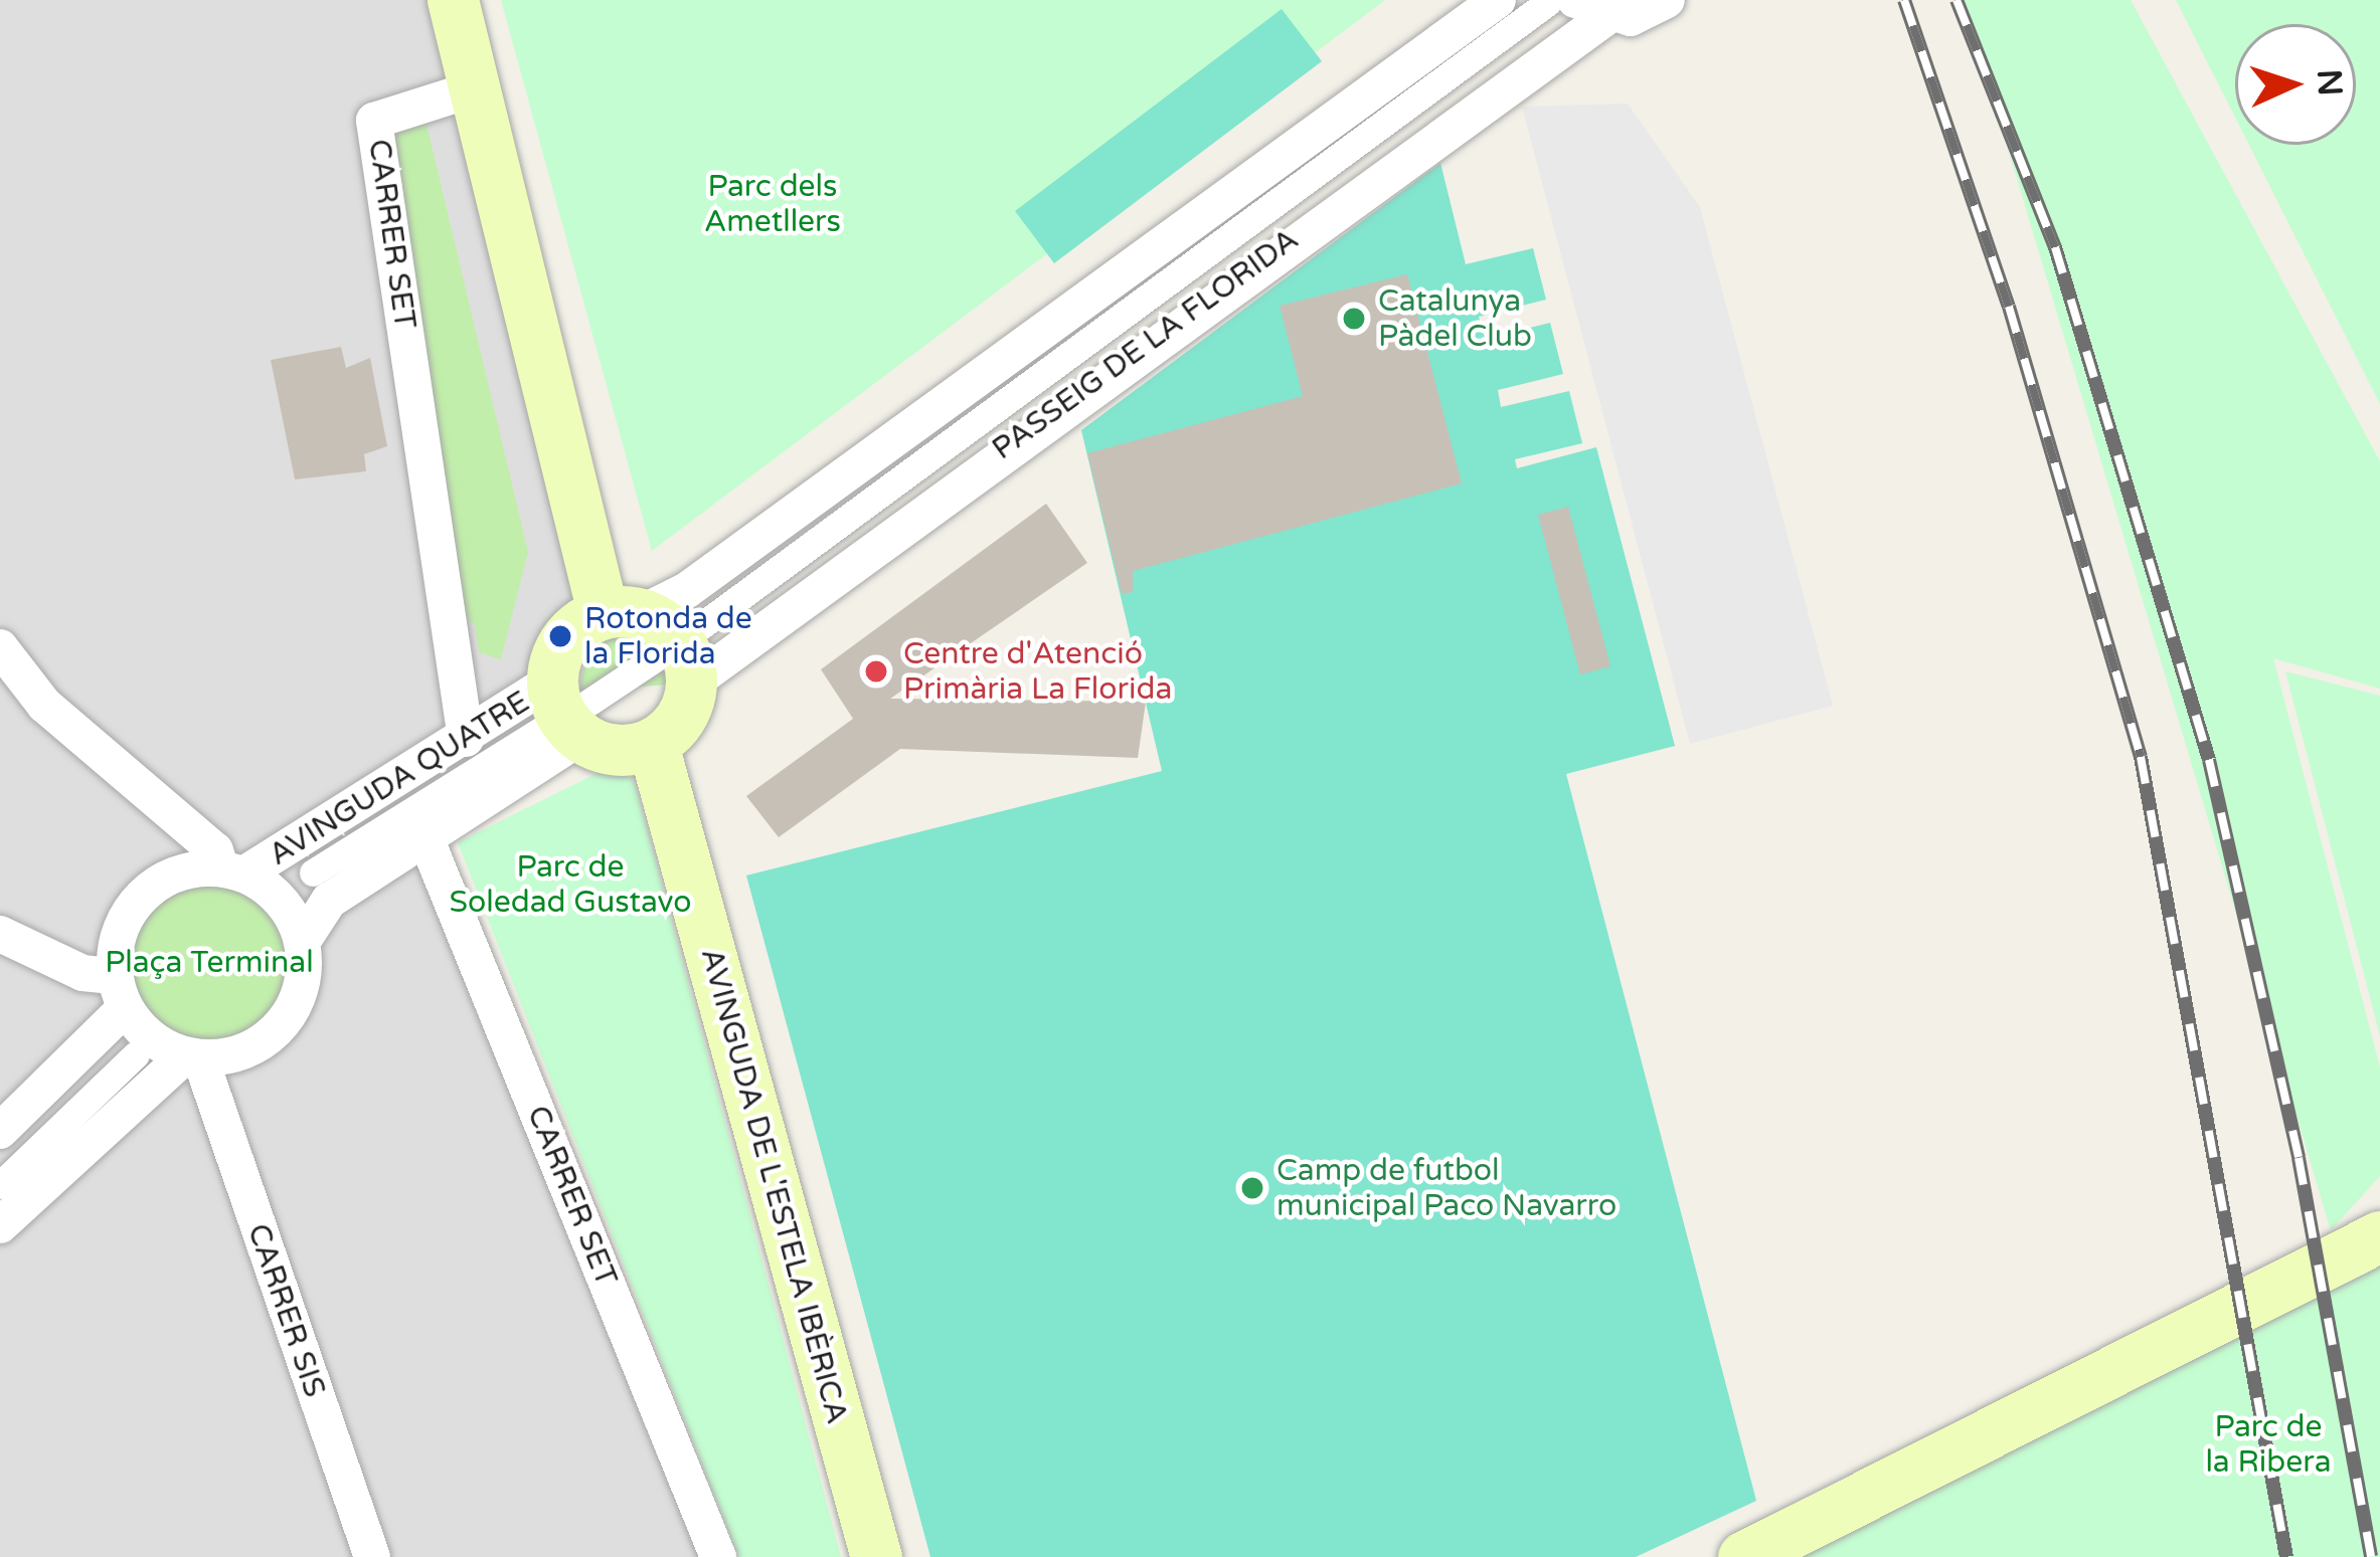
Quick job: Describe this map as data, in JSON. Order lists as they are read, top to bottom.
{
  "streets": {
    "main road": ["AVINGUDA DE L'ESTELA IBÈRICA"],
    "street": [
      "CARRER SET",
      "PASSEIG DE LA FLORIDA",
      "AVINGUDA QUATRE",
      "CARRER SIS"
    ]
  },
  "crossings": [
    ["CARRER SET", "AVINGUDA QUATRE"],
    ["AVINGUDA QUATRE", "CARRER SIS"]
  ],
  "parks": [
    "Parc dels Ametllers",
    "Parc de Soledad Gustavo",
    "Plaça Terminal",
    "Parc de la Ribera"
  ],
  "places": [
    "Catalunya Pàdel Club",
    "Rotonda de la Florida",
    "Centre d'Atenció Primària La Florida",
    "Camp de futbol municipal Paco Navarro"
  ],
  "north": "right"
}
